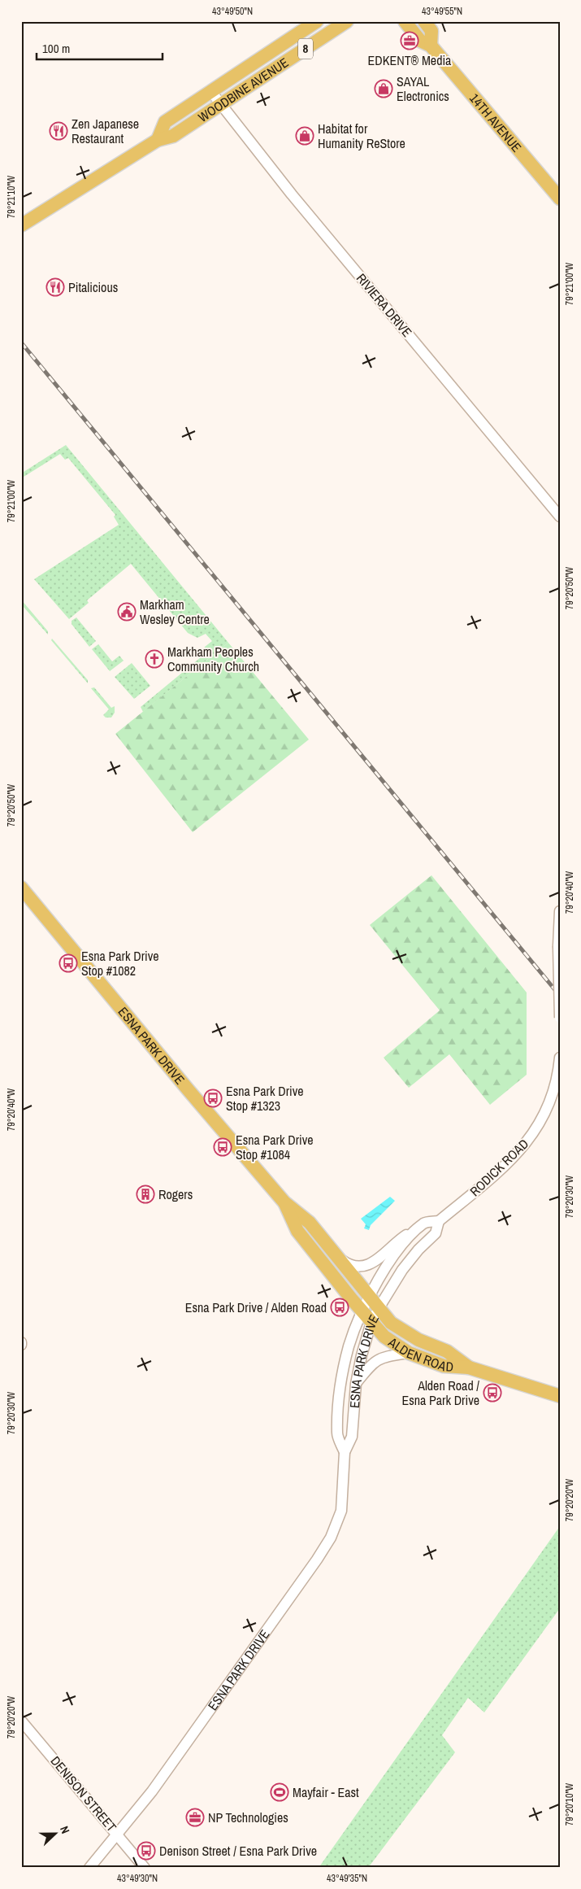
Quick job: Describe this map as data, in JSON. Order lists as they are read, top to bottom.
{
  "streets": {
    "main road": [
      "8",
      "WOODBINE AVENUE",
      "14TH AVENUE",
      "ESNA PARK DRIVE",
      "ALDEN ROAD"
    ],
    "street": ["RIVIERA DRIVE", "RODICK ROAD", "DENISON STREET"]
  },
  "crossings": [
    ["WOODBINE AVENUE", "RIVIERA DRIVE"],
    ["ESNA PARK DRIVE", "RODICK ROAD"],
    ["ESNA PARK DRIVE", "ALDEN ROAD"],
    ["ESNA PARK DRIVE", "DENISON STREET"],
    ["RODICK ROAD", "ALDEN ROAD"]
  ],
  "places": {
    "office": ["EDKENT® Media", "NP Technologies"],
    "shop": ["SAYAL Electronics", "Habitat for Humanity ReStore"],
    "restaurant": ["Zen Japanese Restaurant", "Pitalicious"],
    "public building": ["Markham Wesley Centre"],
    "church": ["Markham Peoples Community Church"],
    "bus stop": [
      "Esna Park Drive Stop #1082",
      "Esna Park Drive Stop #1323",
      "Esna Park Drive Stop #1084",
      "Esna Park Drive / Alden Road",
      "Alden Road / Esna Park Drive",
      "Denison Street / Esna Park Drive"
    ],
    "building": ["Rogers"],
    "sports": ["Mayfair - East"]
  },
  "scale_bar": "100 m",
  "north": "right",
  "coordinates": [
    "43°49'50\"N",
    "43°49'55\"N",
    "79°21'10\"W",
    "79°21'00\"W",
    "79°20'50\"W",
    "79°20'40\"W",
    "79°20'30\"W",
    "79°20'20\"W",
    "79°20'10\"W",
    "43°49'30\"N",
    "43°49'35\"N"
  ]
}
